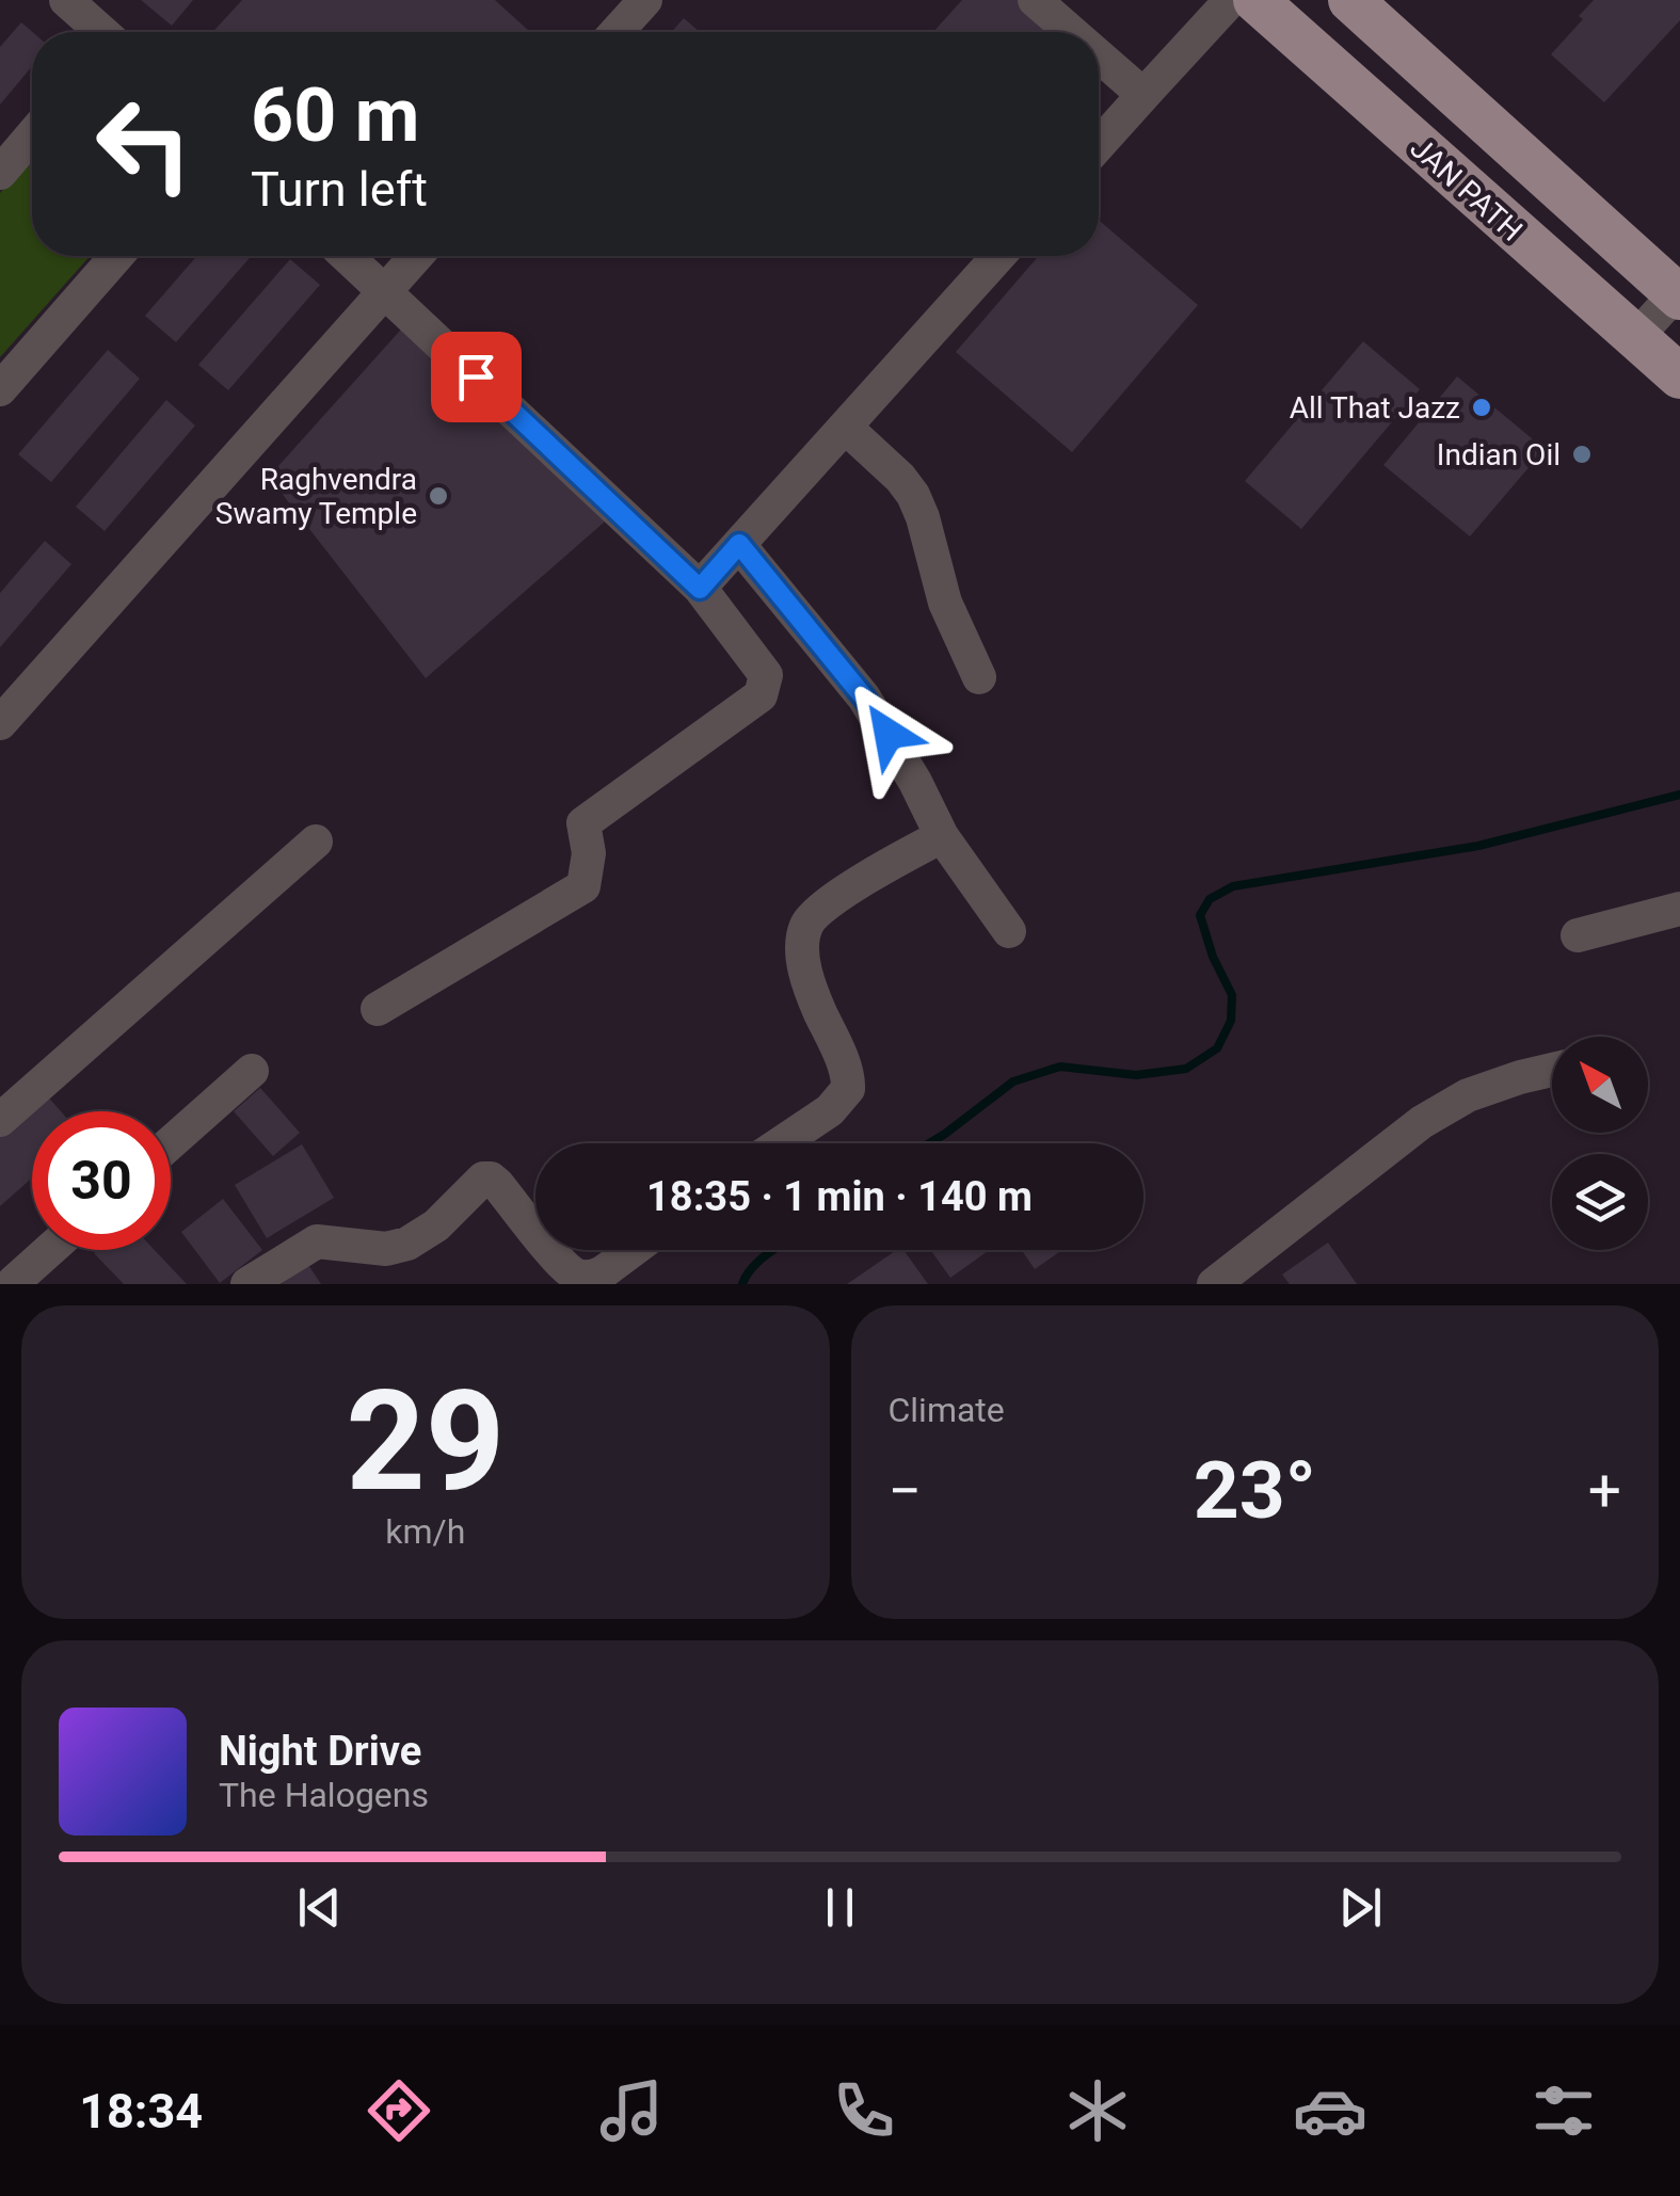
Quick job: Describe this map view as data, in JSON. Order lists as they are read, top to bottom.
{
  "streets": {
    "main road": ["JAN PATH"]
  },
  "places": ["All That Jazz", "Indian Oil", "Raghvendra Swamy Temple"],
  "north": "top left",
  "page": {
    "turn": ["60 m", "Turn left"],
    "limit": "30",
    "trip": "18:35 · 1 min · 140 m",
    "tile": [
      ["29", "km/h"],
      "Climate"
    ],
    "heat": ["−", "23°", "+"],
    "song": ["Night Drive", "The Halogens"],
    "tabs": "18:34"
  }
}
